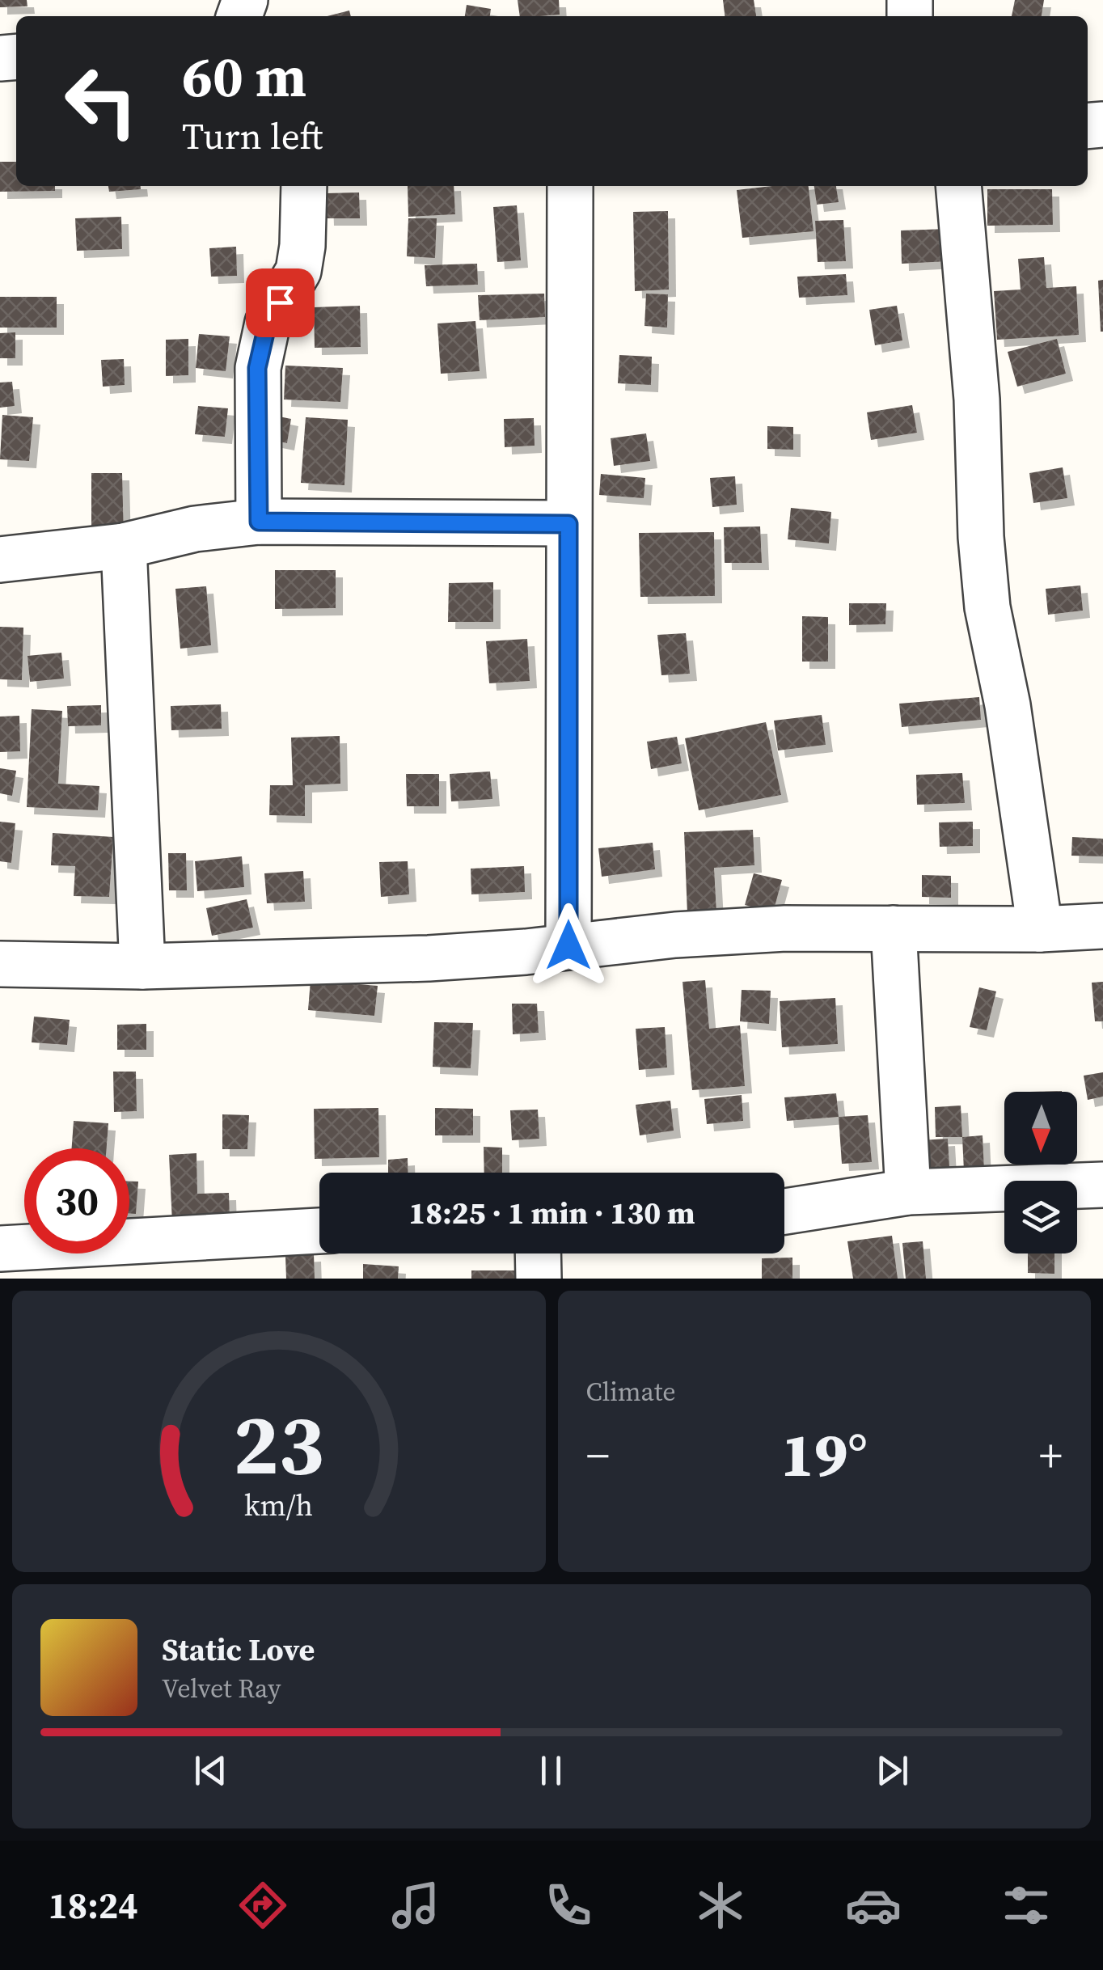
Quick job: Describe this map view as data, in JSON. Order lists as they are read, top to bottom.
{
  "north": "bottom",
  "page": {
    "turn": ["60 m", "Turn left"],
    "limit": "30",
    "trip": "18:25 · 1 min · 130 m",
    "tile": "Climate",
    "heat": ["−", "19°", "+"],
    "song": ["Static Love", "Velvet Ray"],
    "tabs": "18:24",
    "gauge": ["23", "km/h"]
  }
}
